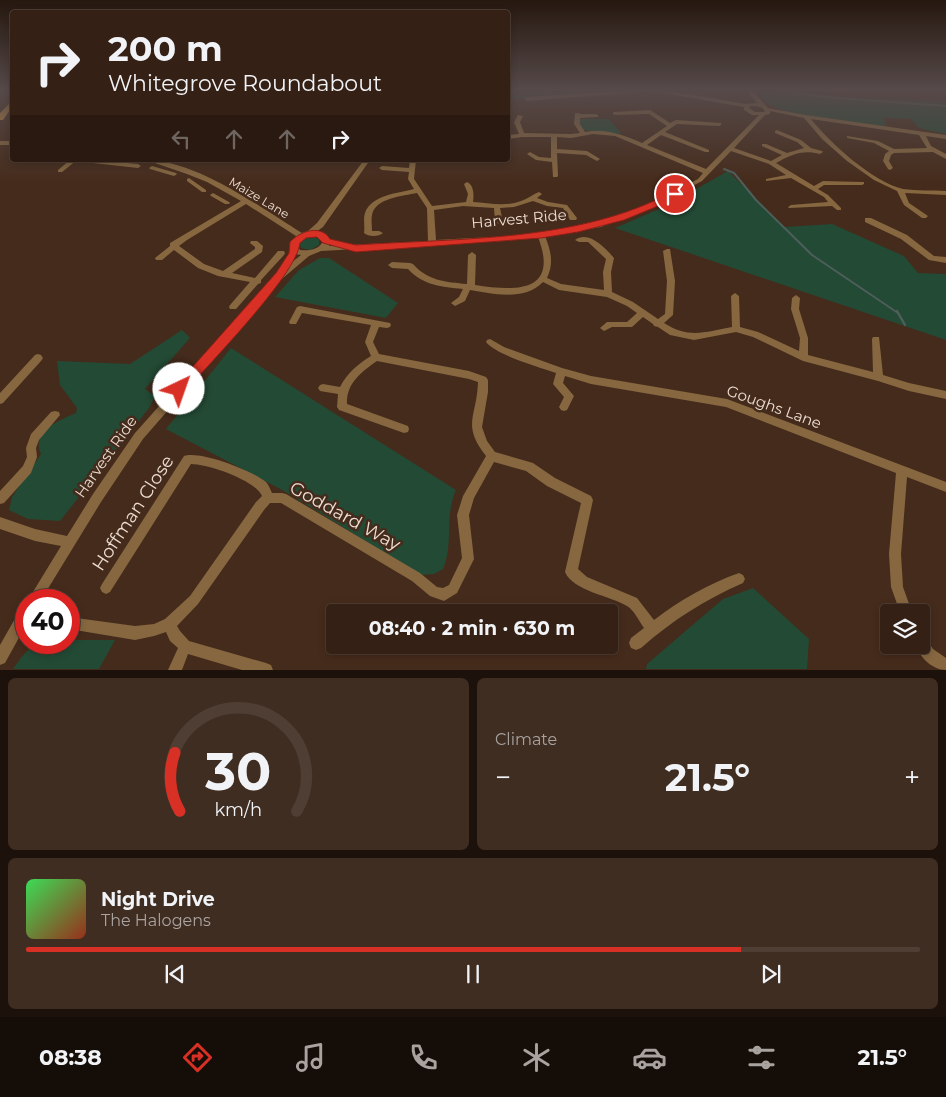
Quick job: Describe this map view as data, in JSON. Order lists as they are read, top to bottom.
{
  "streets": {
    "street": [
      "Maize Lane",
      "Harvest Ride",
      "Goughs Lane",
      "Hoffman Close",
      "Goddard Way"
    ]
  },
  "crossings": [
    ["Maize Lane", "Harvest Ride"],
    ["Hoffman Close", "Goddard Way"]
  ],
  "page": {
    "turn": ["200 m", "Whitegrove Roundabout"],
    "limit": "40",
    "trip": "08:40 · 2 min · 630 m",
    "tile": "Climate",
    "heat": ["−", "21.5°", "+"],
    "song": ["Night Drive", "The Halogens"],
    "tabs": ["08:38", "21.5°"],
    "gauge": ["30", "km/h"]
  }
}
